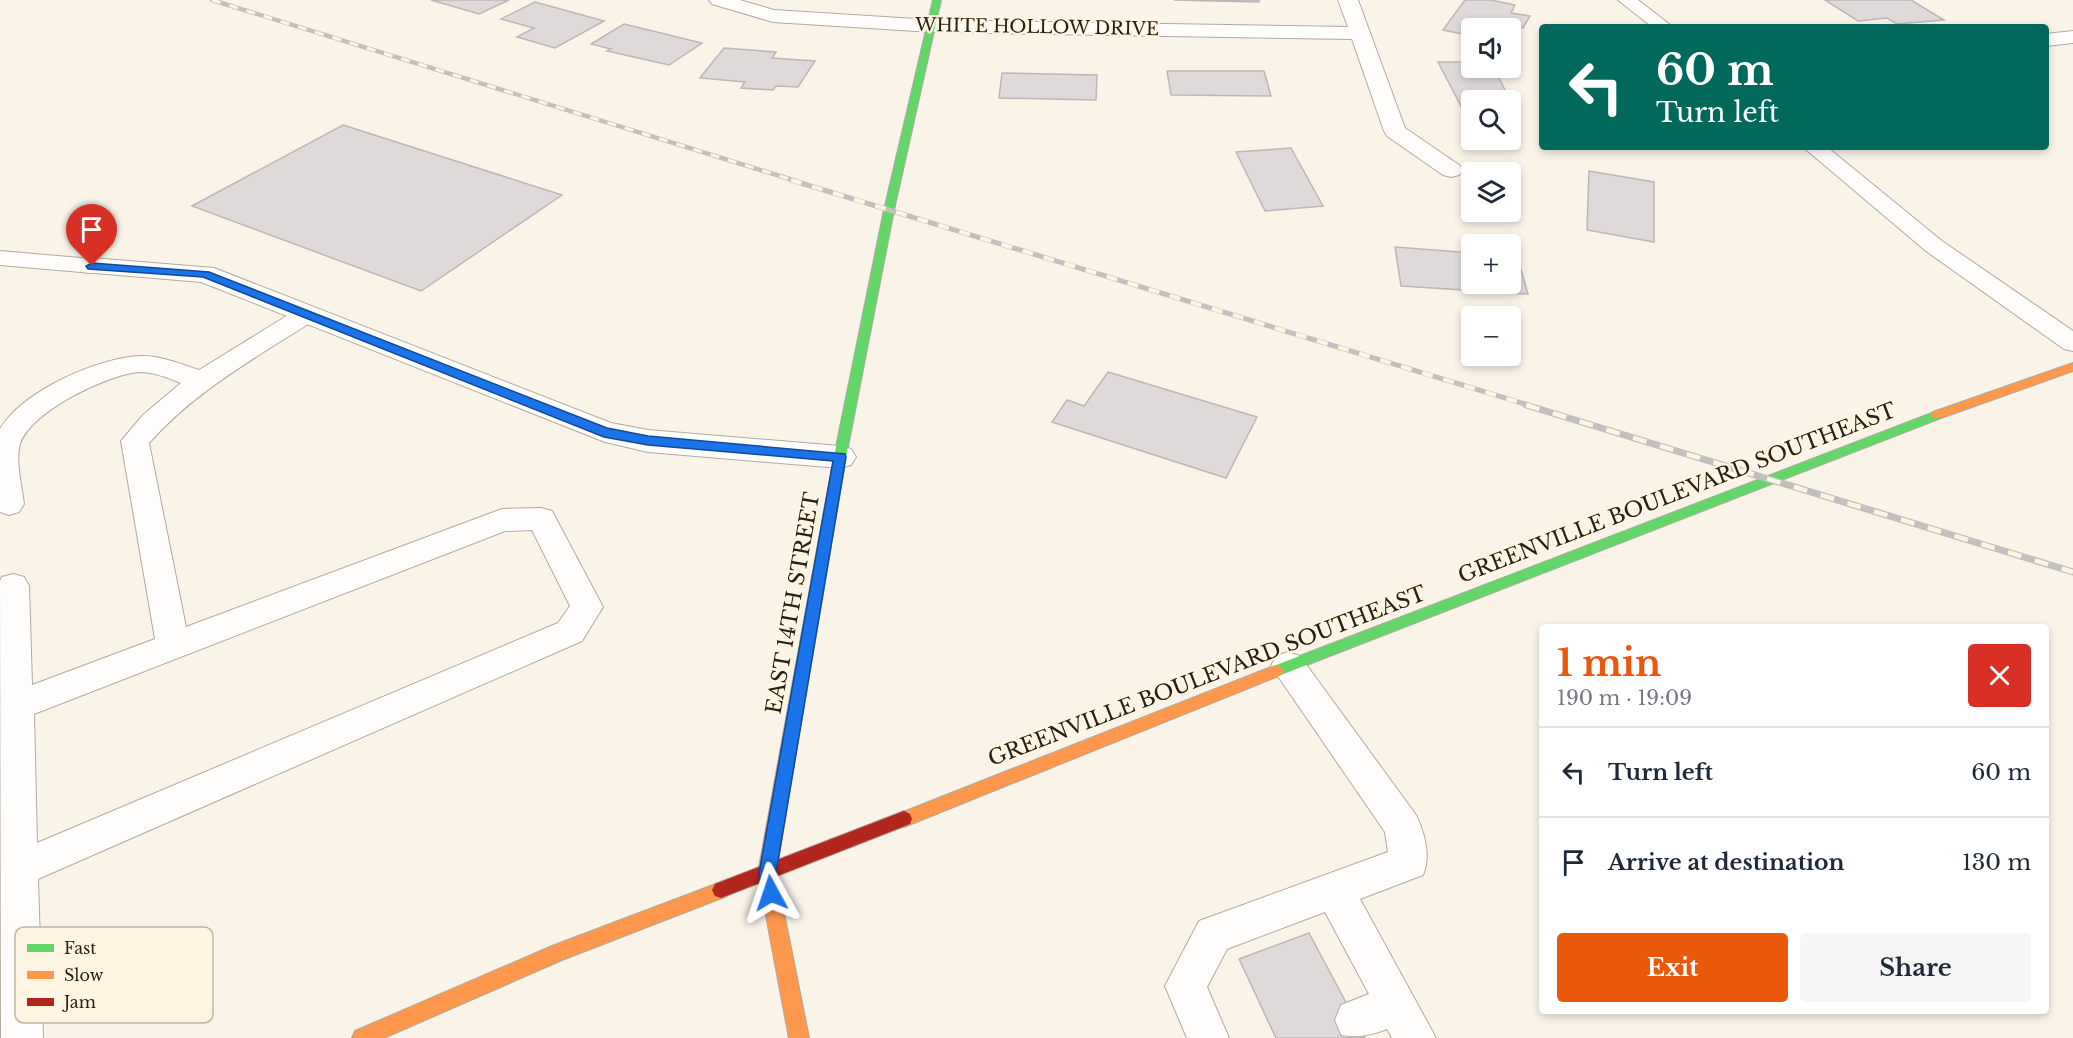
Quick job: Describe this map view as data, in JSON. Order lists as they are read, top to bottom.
{
  "streets": {
    "main road": ["GREENVILLE BOULEVARD SOUTHEAST", "EAST 14TH STREET"],
    "street": ["WHITE HOLLOW DRIVE"]
  },
  "crossings": [
    ["WHITE HOLLOW DRIVE", "EAST 14TH STREET"],
    ["GREENVILLE BOULEVARD SOUTHEAST", "EAST 14TH STREET"]
  ],
  "legend": ["Fast", "Slow", "Jam"],
  "page": {
    "map_buttons": ["+", "−"],
    "turn": ["60 m", "Turn left"],
    "heading": ["1 min", "190 m · 19:09"],
    "list": [
      {
        "name": "Turn left",
        "value": "60 m"
      },
      {
        "name": "Arrive at destination",
        "value": "130 m"
      }
    ],
    "buttons": ["Exit", "Share"]
  }
}
